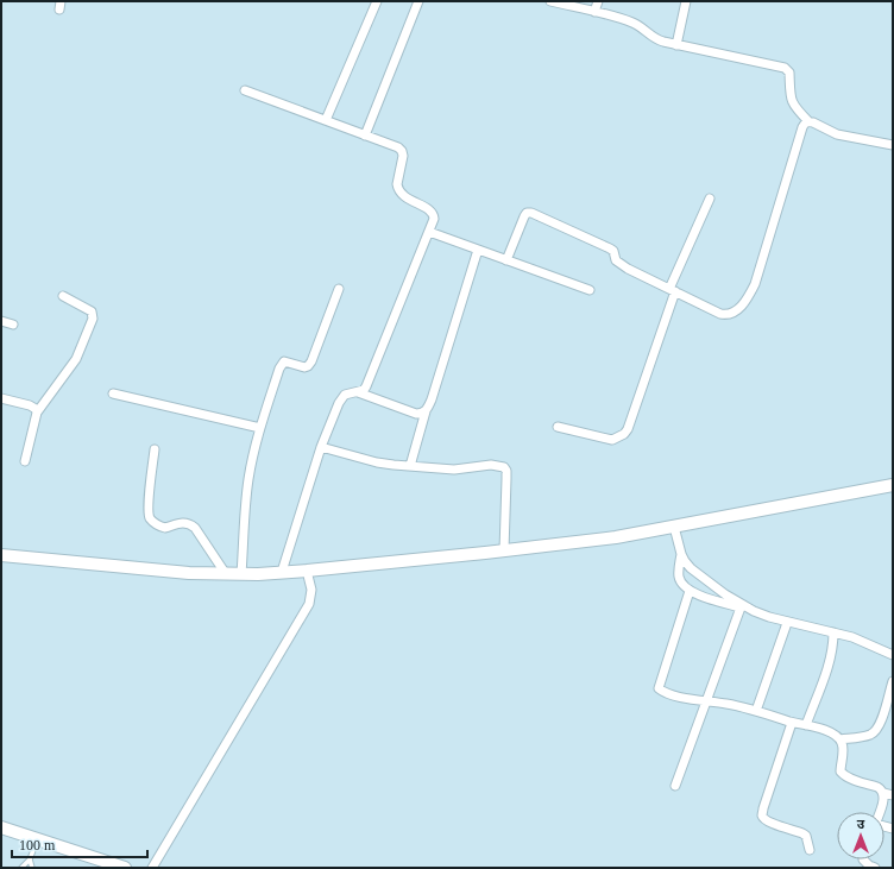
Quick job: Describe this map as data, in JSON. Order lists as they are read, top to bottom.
{
  "scale_bar": "100 m",
  "north": "top"
}
